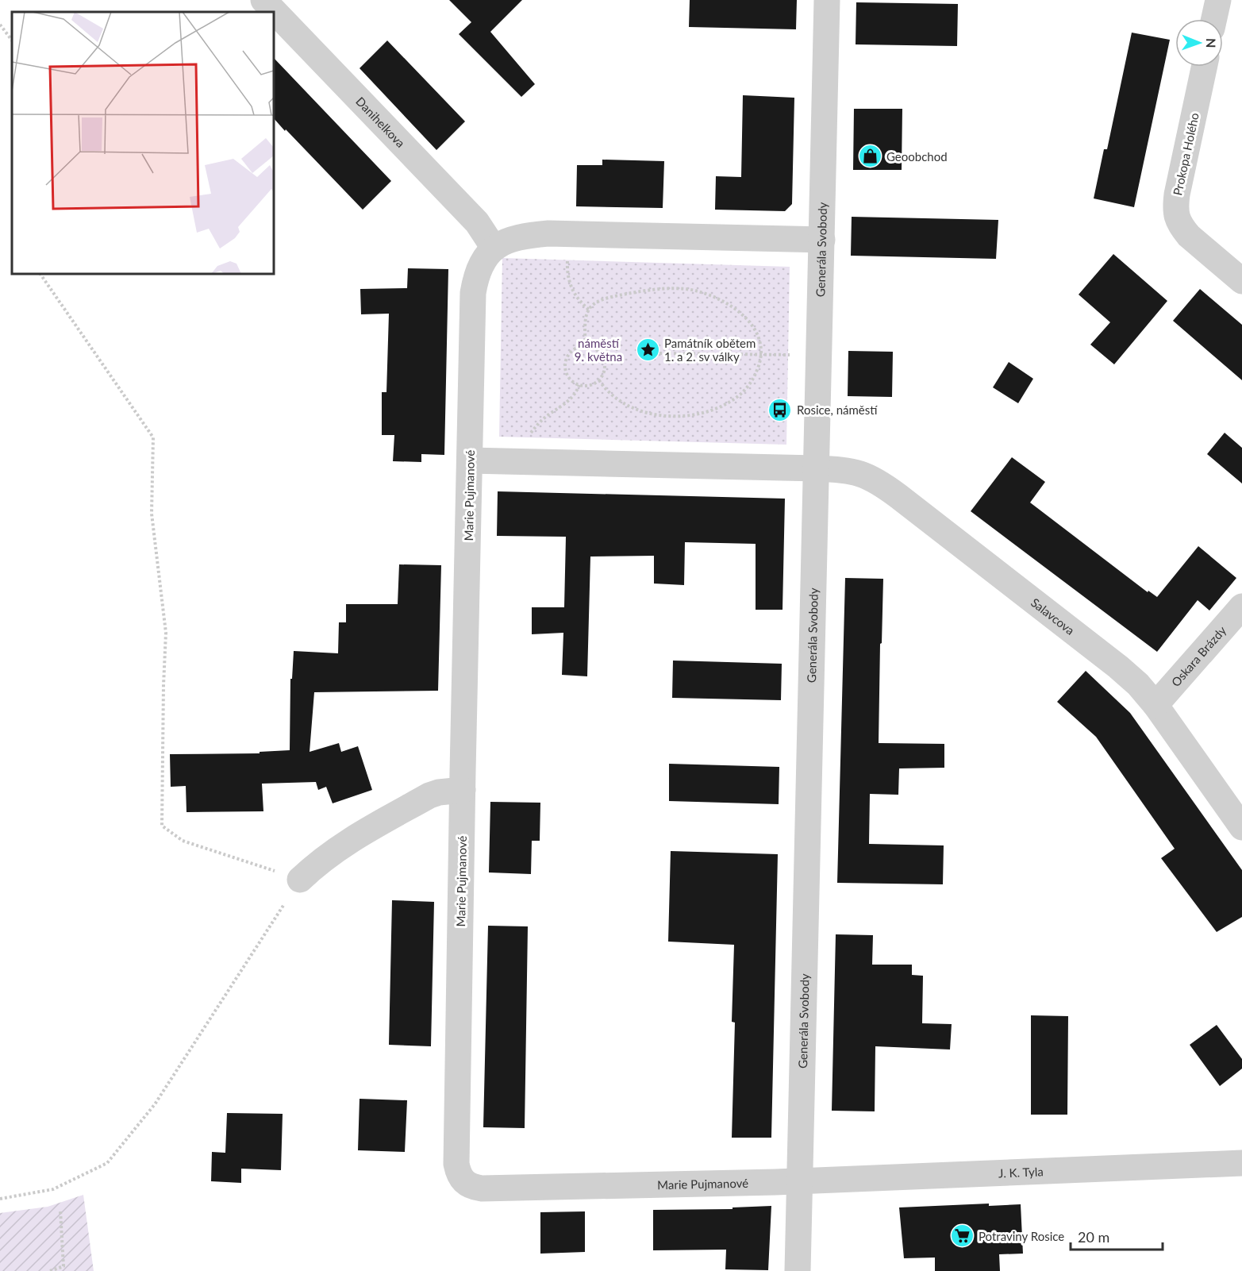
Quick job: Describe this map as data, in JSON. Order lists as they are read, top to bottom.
{
  "streets": {
    "street": [
      "Danihelkova",
      "Prokopa Holého",
      "Generála Svobody",
      "Marie Pujmanové",
      "Salavcova",
      "Oskara Brázdy",
      "J. K. Tyla"
    ]
  },
  "crossings": [
    ["Danihelkova", "Marie Pujmanové"],
    ["Generála Svobody", "Marie Pujmanové"],
    ["Generála Svobody", "Salavcova"],
    ["Generála Svobody", "J. K. Tyla"],
    ["Marie Pujmanové", "J. K. Tyla"],
    ["Salavcova", "Oskara Brázdy"]
  ],
  "parks": ["náměstí 9. května"],
  "places": {
    "shop": ["Geoobchod"],
    "place": ["Památník obětem 1. a 2. sv války"],
    "bus stop": ["Rosice, náměstí"],
    "supermarket": ["Potraviny Rosice"]
  },
  "scale_bar": "20 m",
  "north": "right"
}
